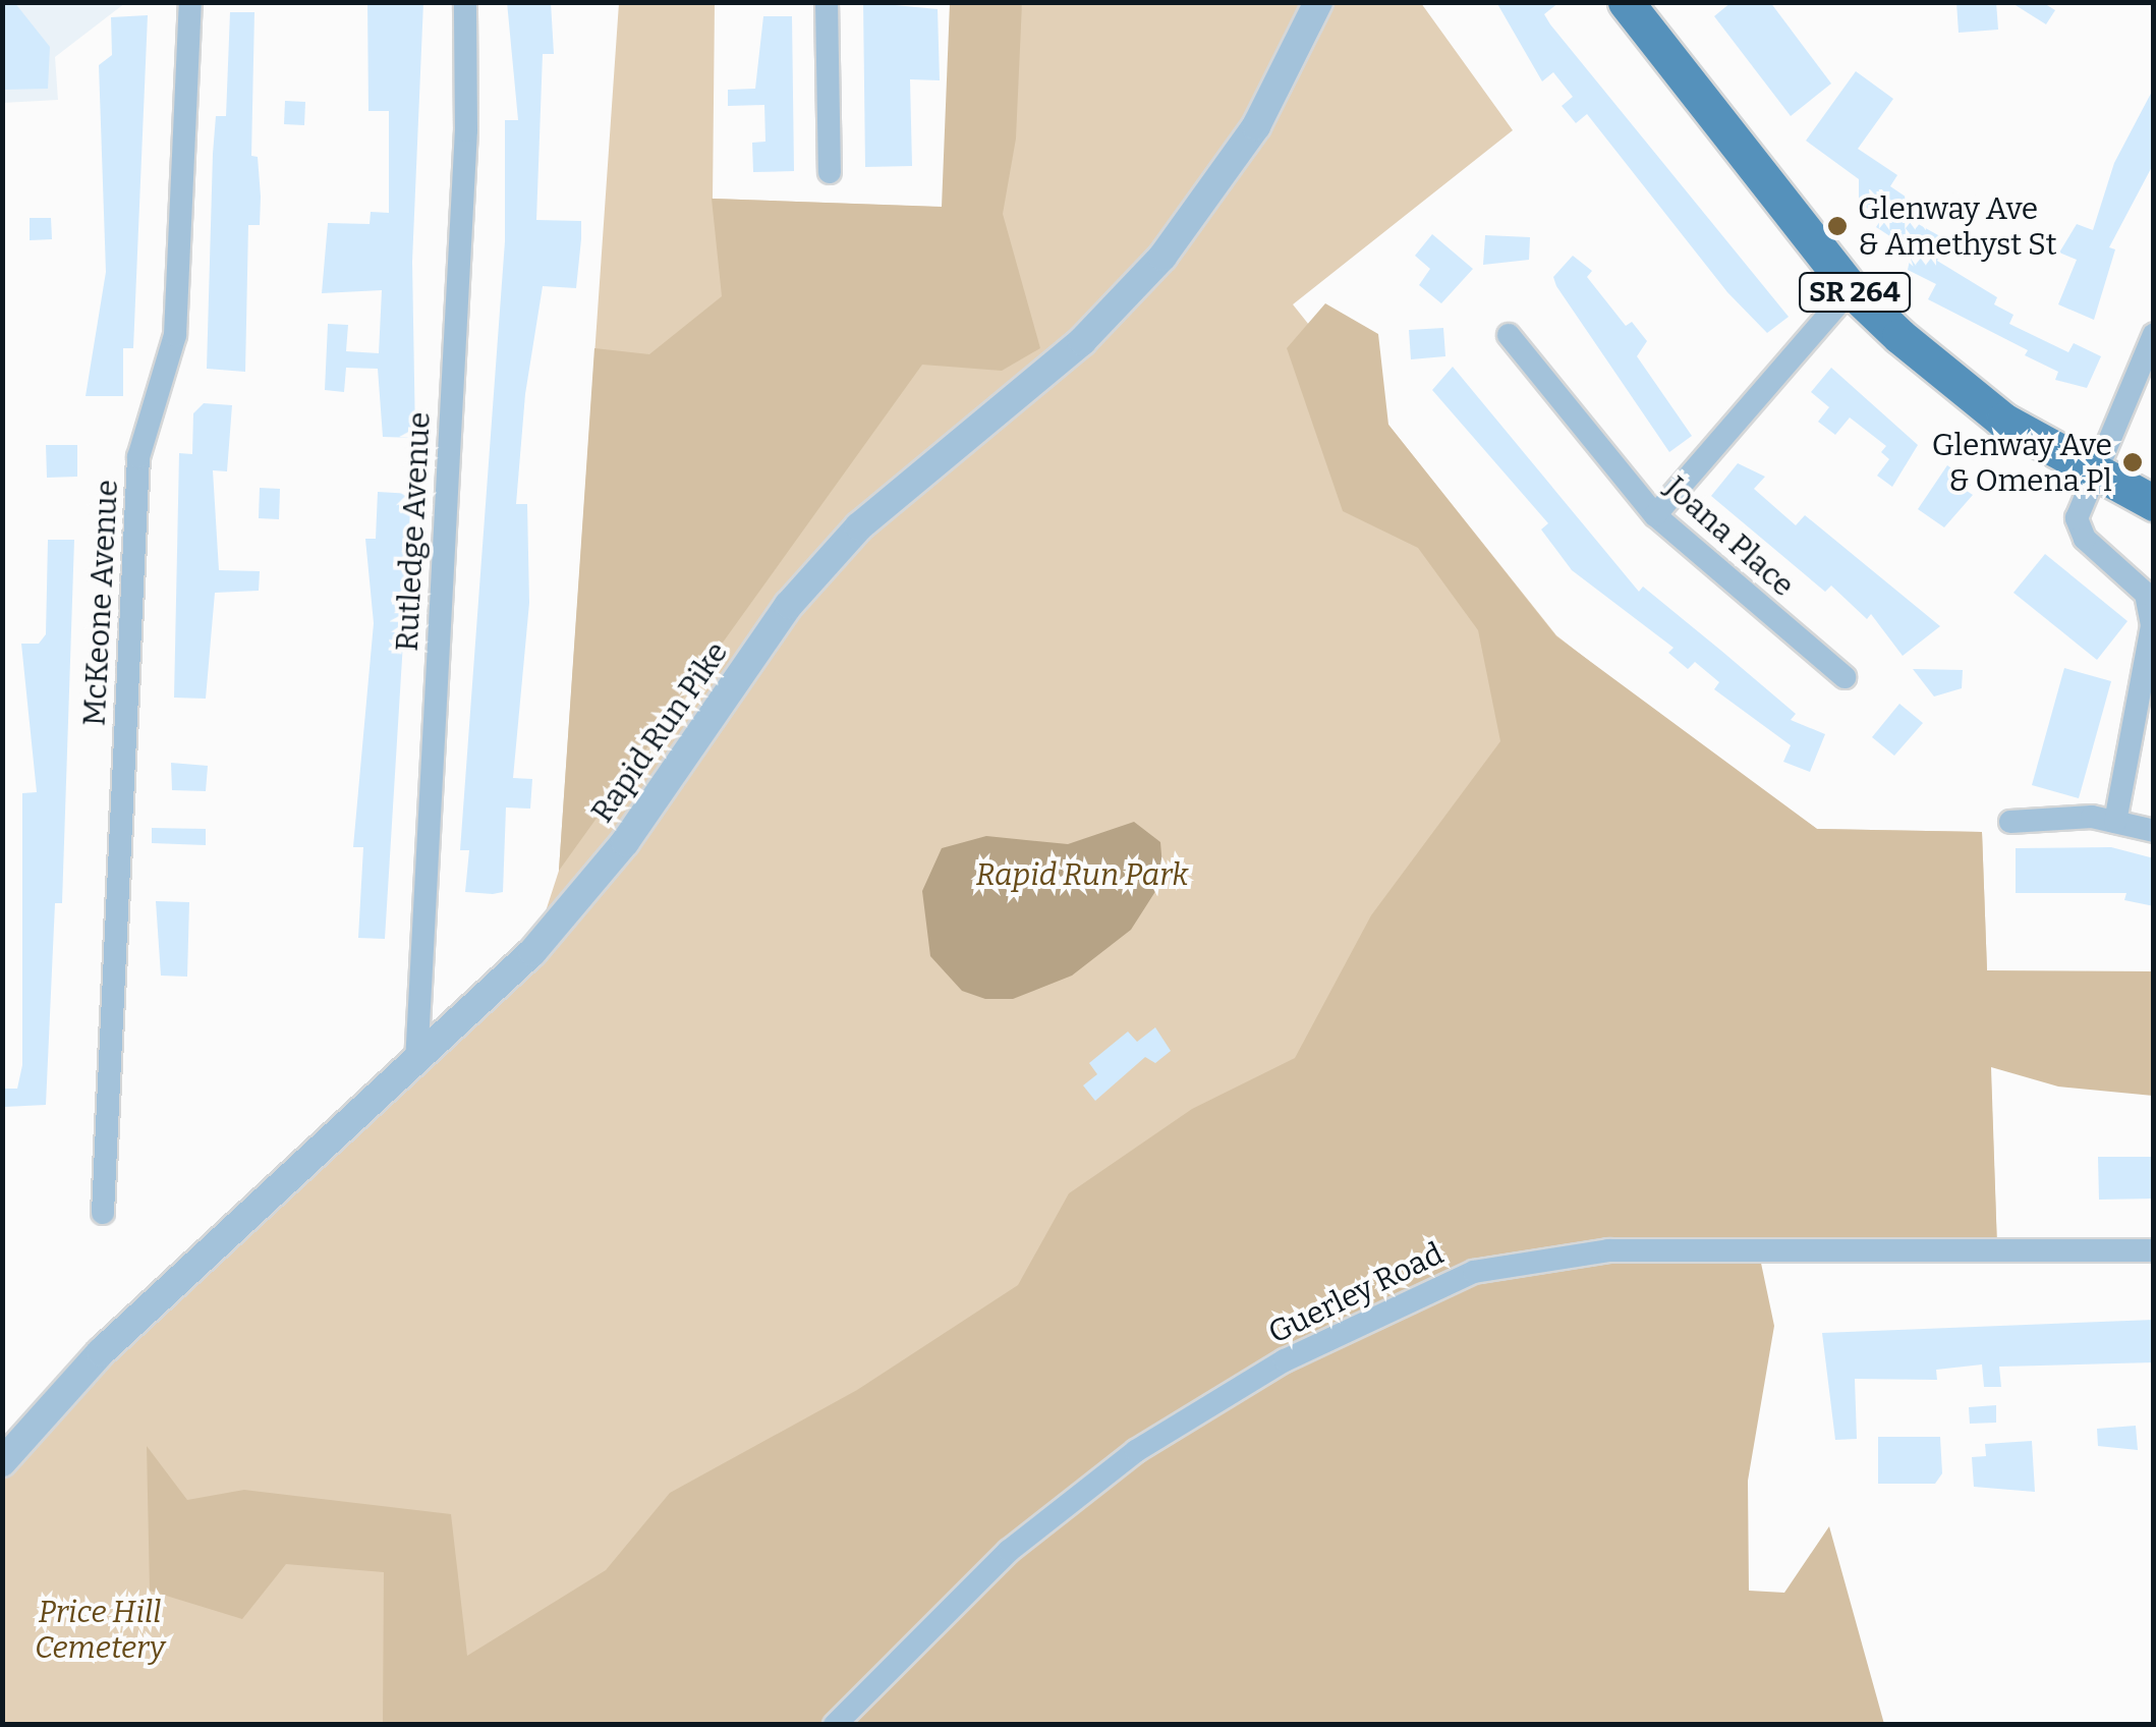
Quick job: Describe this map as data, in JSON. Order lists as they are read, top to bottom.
{
  "streets": {
    "main road": ["SR 264"],
    "street": [
      "Rutledge Avenue",
      "Joana Place",
      "McKeone Avenue",
      "Rapid Run Pike",
      "Guerley Road"
    ]
  },
  "crossings": [
    ["Rutledge Avenue", "Rapid Run Pike"]
  ],
  "parks": ["Rapid Run Park", "Price Hill Cemetery"],
  "places": ["Glenway Ave & Amethyst St", "Glenway Ave & Omena Pl"]
}
